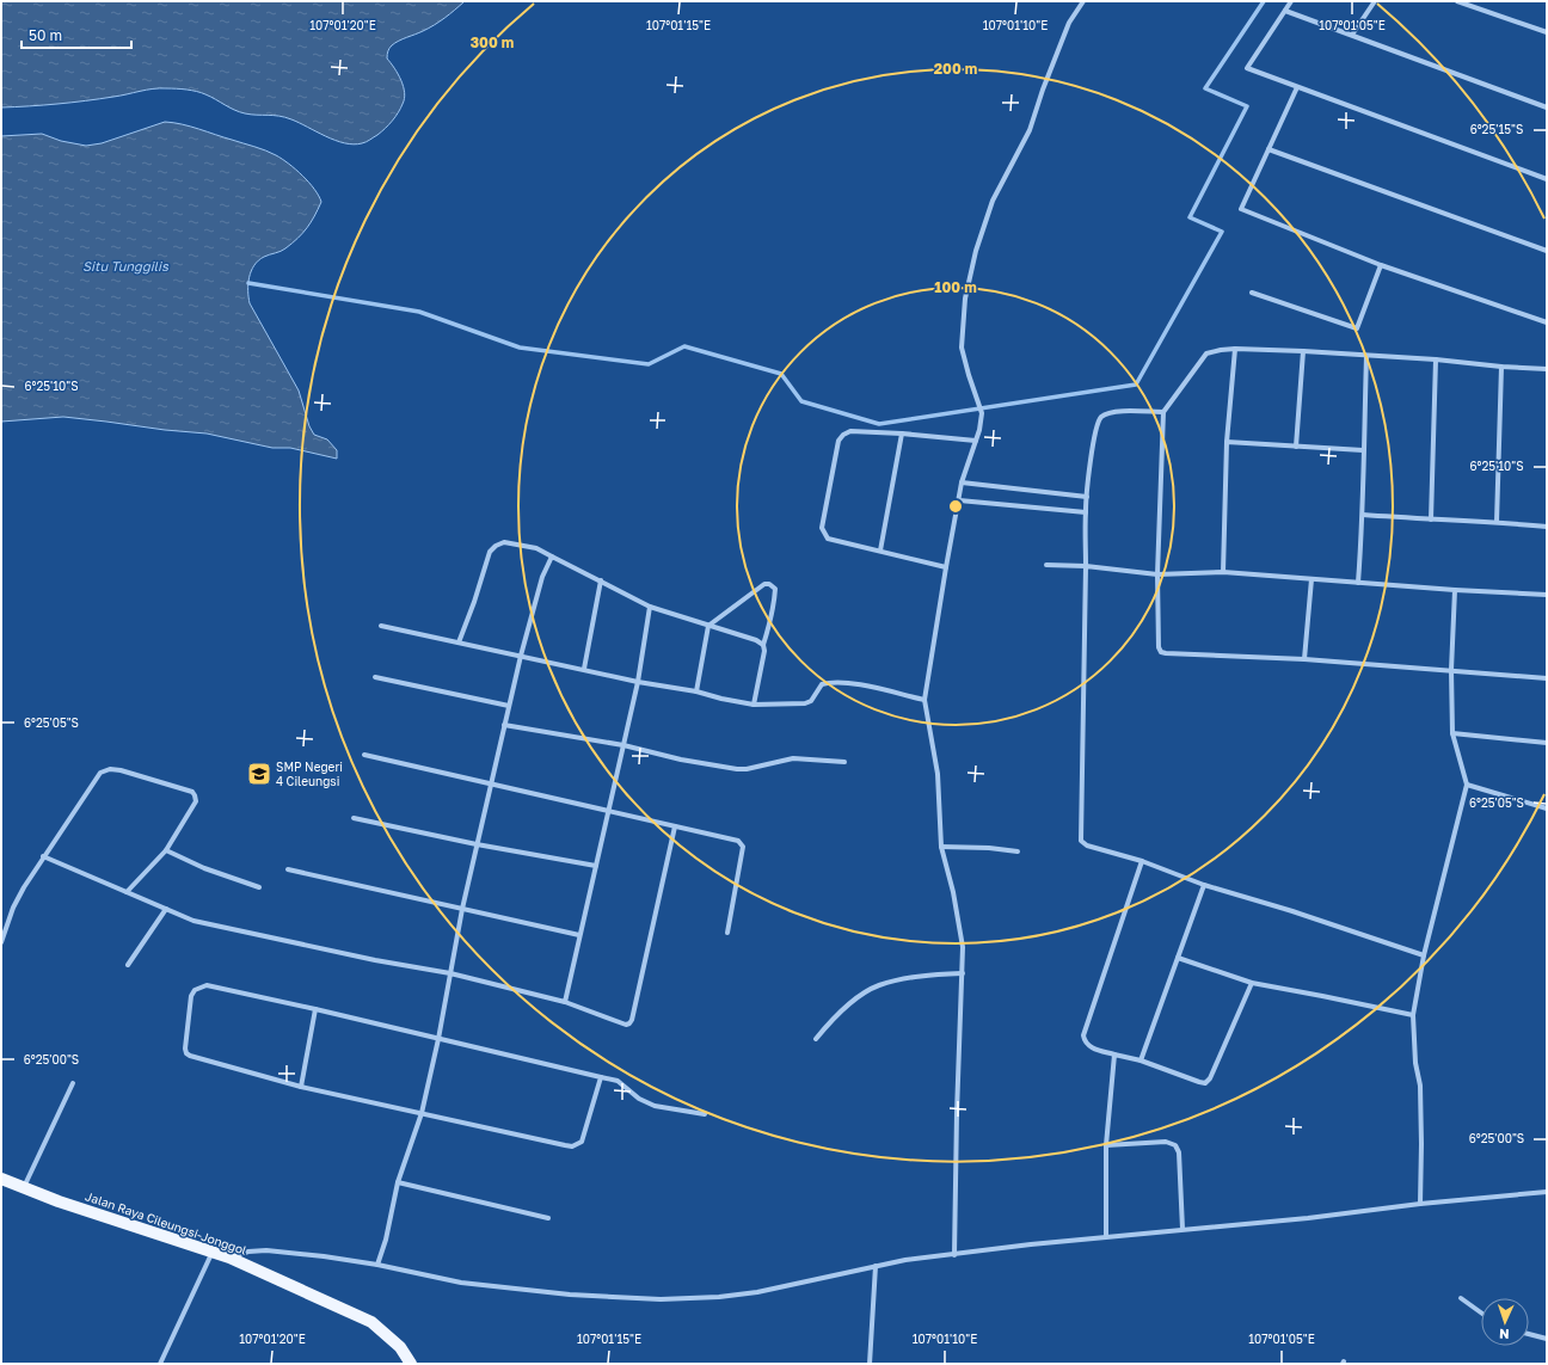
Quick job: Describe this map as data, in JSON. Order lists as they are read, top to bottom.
{
  "streets": {
    "main road": ["Jalan Raya Cileungsi-Jonggol"]
  },
  "water": ["Situ Tunggilis"],
  "places": {
    "school or university": ["SMP Negeri 4 Cileungsi"]
  },
  "scale_bar": "50 m",
  "north": "bottom",
  "coordinates": [
    "107°01'20\"E",
    "107°01'15\"E",
    "107°01'10\"E",
    "107°01'05\"E",
    "6°25'15\"S",
    "6°25'10\"S",
    "6°25'05\"S",
    "6°25'00\"S"
  ],
  "rings": ["300 m", "200 m", "100 m"]
}
